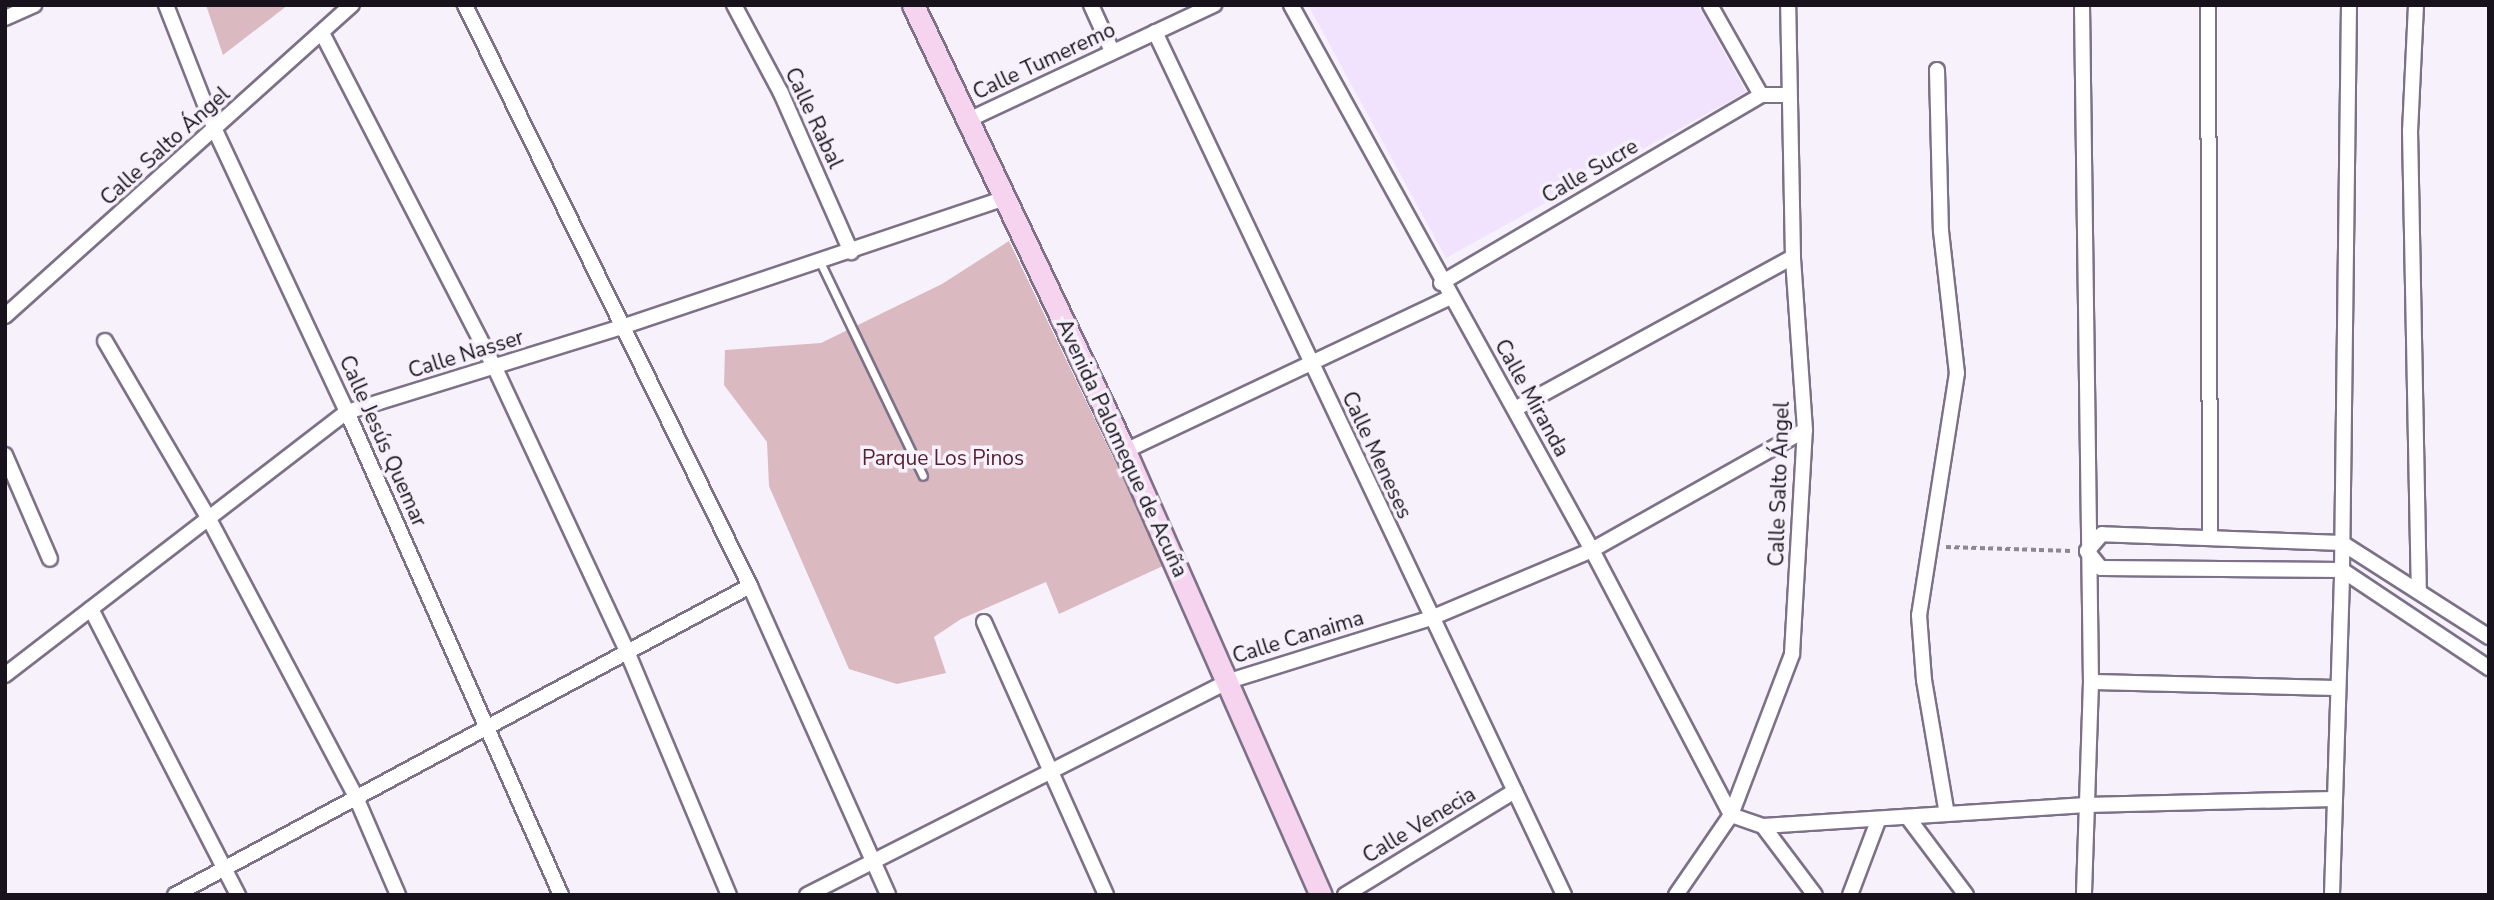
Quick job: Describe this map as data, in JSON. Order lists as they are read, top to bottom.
{
  "streets": {
    "street": [
      "Calle Tumeremo",
      "Calle Rabal",
      "Calle Salto Ángel",
      "Calle Sucre",
      "Calle Nasser",
      "Calle Miranda",
      "Calle Jesús Quemar",
      "Avenida Palomeque de Acuña",
      "Calle Meneses",
      "Calle Canaima",
      "Calle Venecia"
    ]
  },
  "crossings": [
    ["Calle Tumeremo", "Avenida Palomeque de Acuña"],
    ["Calle Tumeremo", "Calle Meneses"],
    ["Calle Rabal", "Calle Nasser"],
    ["Calle Salto Ángel", "Calle Miranda"],
    ["Calle Salto Ángel", "Calle Jesús Quemar"],
    ["Calle Salto Ángel", "Calle Canaima"],
    ["Calle Sucre", "Calle Miranda"],
    ["Calle Nasser", "Calle Jesús Quemar"],
    ["Calle Nasser", "Avenida Palomeque de Acuña"],
    ["Calle Miranda", "Calle Canaima"],
    ["Avenida Palomeque de Acuña", "Calle Canaima"],
    ["Calle Meneses", "Calle Canaima"],
    ["Calle Meneses", "Calle Venecia"]
  ],
  "parks": ["Parque Los Pinos"]
}
